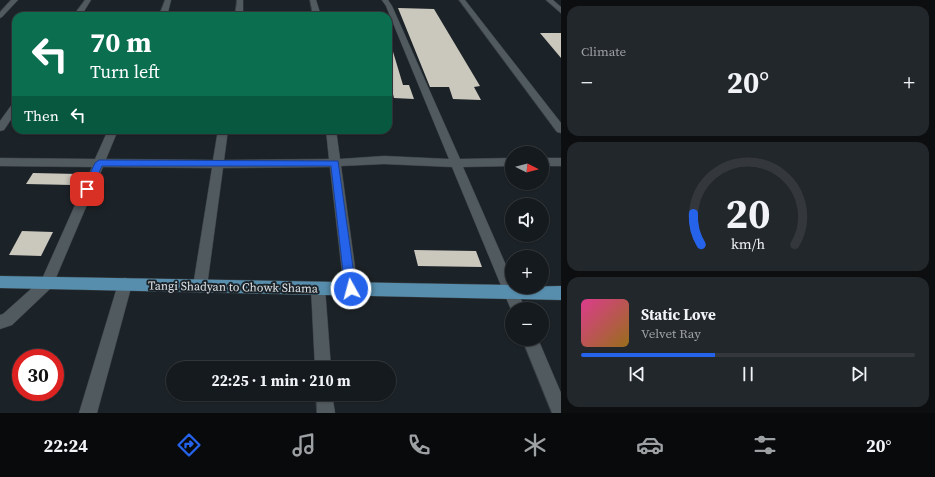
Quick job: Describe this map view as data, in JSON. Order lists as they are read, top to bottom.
{
  "streets": {
    "main road": ["Tangi Shadyan to Chowk Shama"]
  },
  "north": "right",
  "page": {
    "tile": "Climate",
    "turn": ["70 m", "Turn left"],
    "heat": ["−", "20°", "+"],
    "then": "Then",
    "map_buttons": ["+", "−"],
    "song": ["Static Love", "Velvet Ray"],
    "limit": "30",
    "trip": "22:25 · 1 min · 210 m",
    "tabs": ["22:24", "20°"],
    "gauge": ["20", "km/h"]
  }
}
